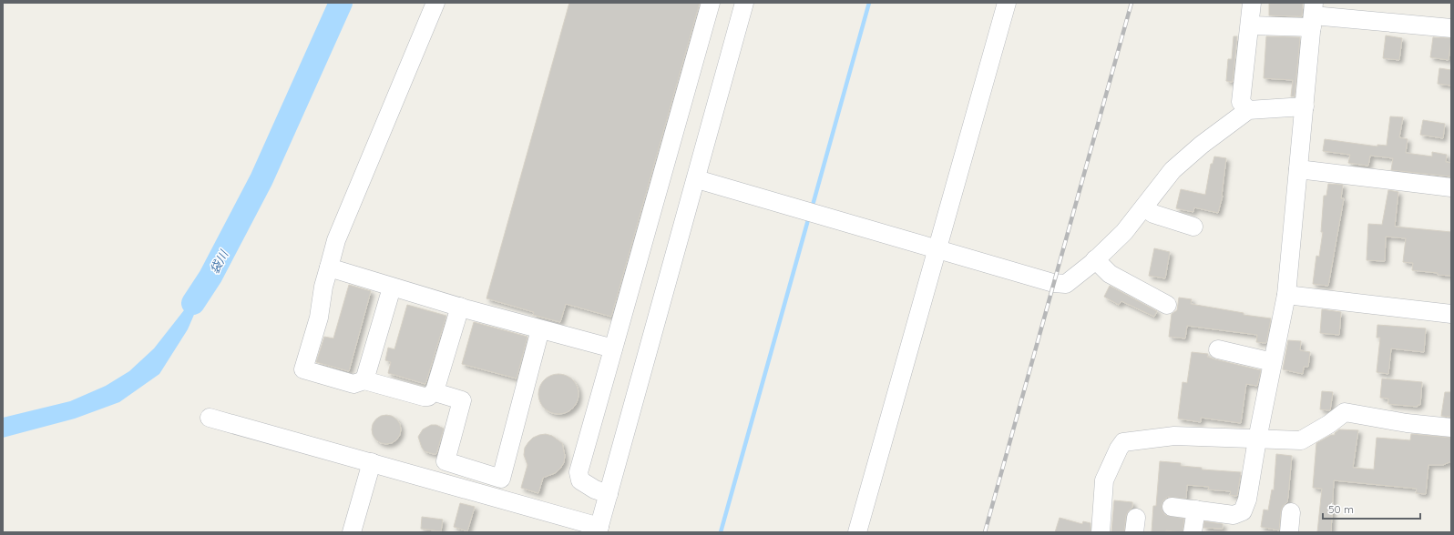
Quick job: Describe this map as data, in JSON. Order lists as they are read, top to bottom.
{
  "water": ["袋川"],
  "scale_bar": "50 m"
}
